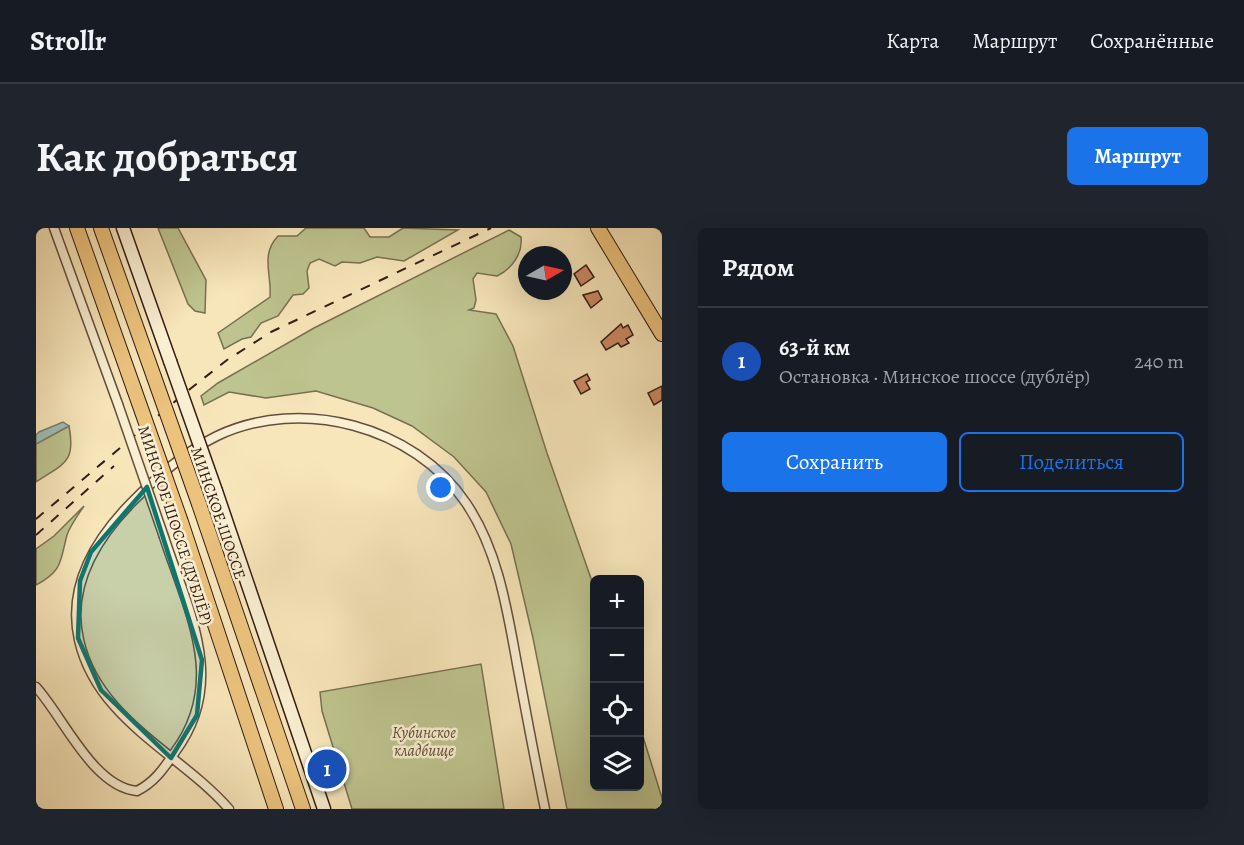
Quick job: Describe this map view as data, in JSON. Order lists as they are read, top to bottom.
{
  "streets": {
    "main road": ["МИНСКОЕ ШОССЕ"],
    "street": ["МИНСКОЕ ШОССЕ (ДУБЛЁР)"]
  },
  "parks": ["Кубинское кладбище"],
  "north": "right",
  "page": {
    "header": "Strollr",
    "nav": ["Карта", "Маршрут", "Сохранённые"],
    "buttons": [
      "Маршрут",
      ["Сохранить", "Поделиться"]
    ],
    "title": "Как добраться",
    "heading": "Рядом",
    "list": [
      {
        "mark": "1",
        "name": "63-й км",
        "note": "Остановка · Минское шоссе (дублёр)",
        "value": "240 m"
      }
    ],
    "map_buttons": ["+", "−"],
    "pins": "1"
  }
}
